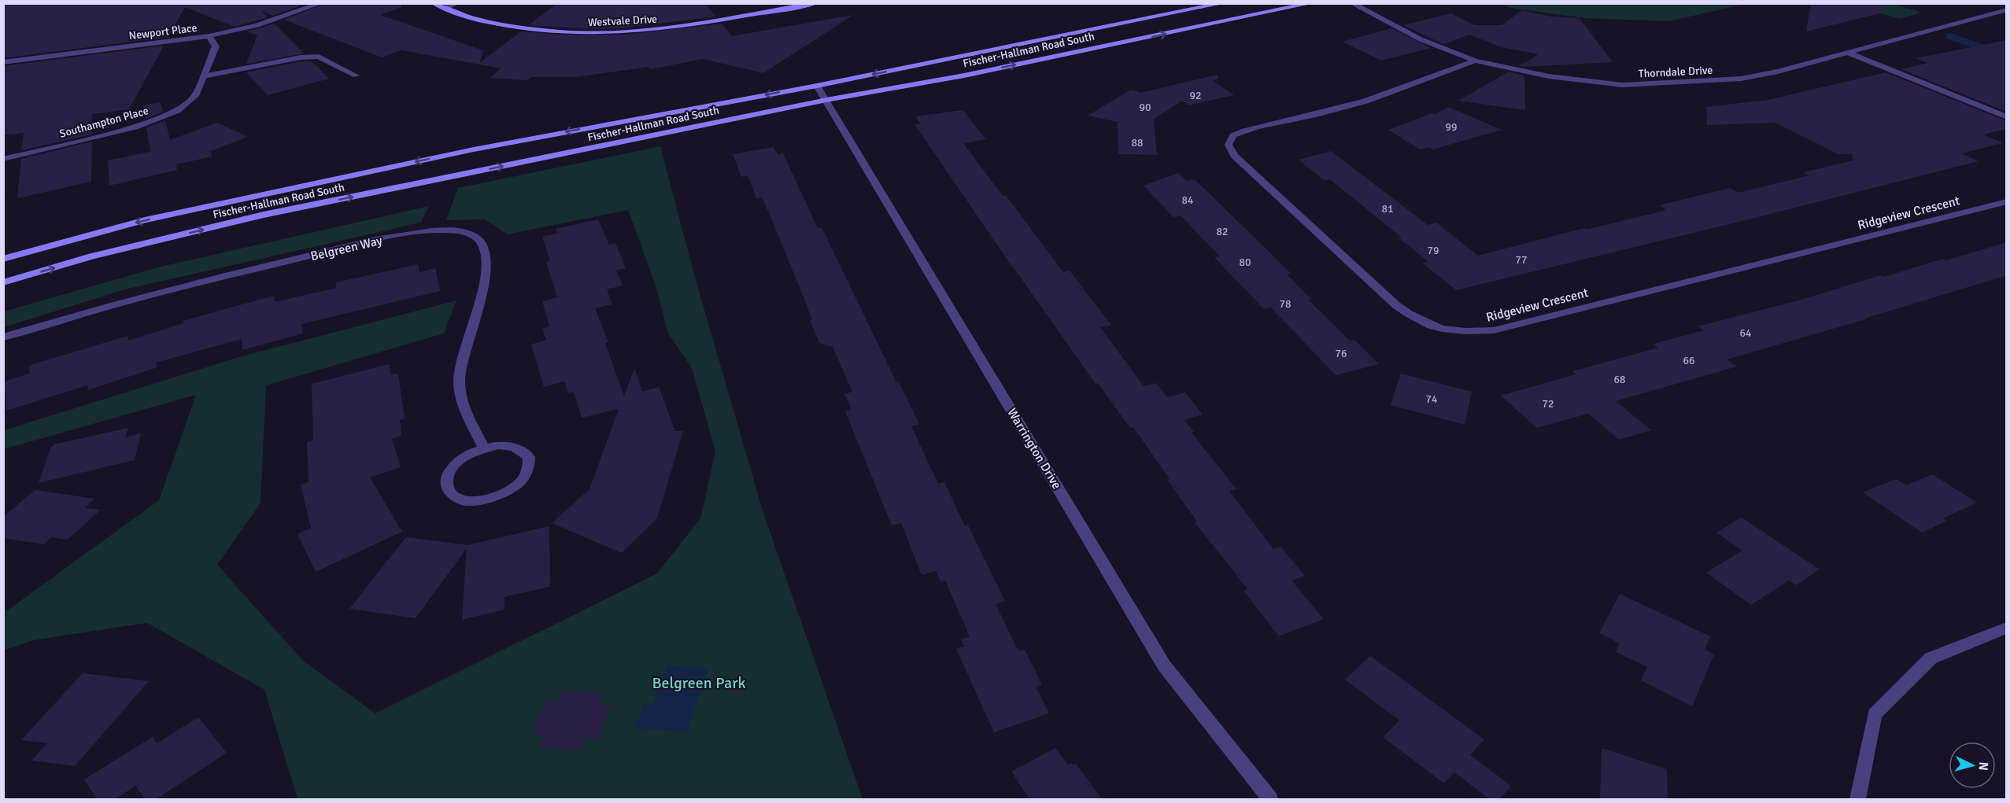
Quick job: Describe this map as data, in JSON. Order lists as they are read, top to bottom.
{
  "streets": {
    "main road": ["Westvale Drive", "Fischer-Hallman Road South"],
    "street": [
      "Newport Place",
      "Thorndale Drive",
      "Southampton Place",
      "Ridgeview Crescent",
      "Belgreen Way",
      "Warrington Drive"
    ]
  },
  "crossings": [
    ["Newport Place", "Southampton Place"],
    ["Fischer-Hallman Road South", "Warrington Drive"],
    ["Thorndale Drive", "Ridgeview Crescent"]
  ],
  "parks": ["Belgreen Park"],
  "house_numbers": [
    "92",
    "90",
    "99",
    "88",
    "84",
    "81",
    "82",
    "79",
    "77",
    "80",
    "78",
    "64",
    "76",
    "66",
    "68",
    "74",
    "72"
  ],
  "north": "right"
}
